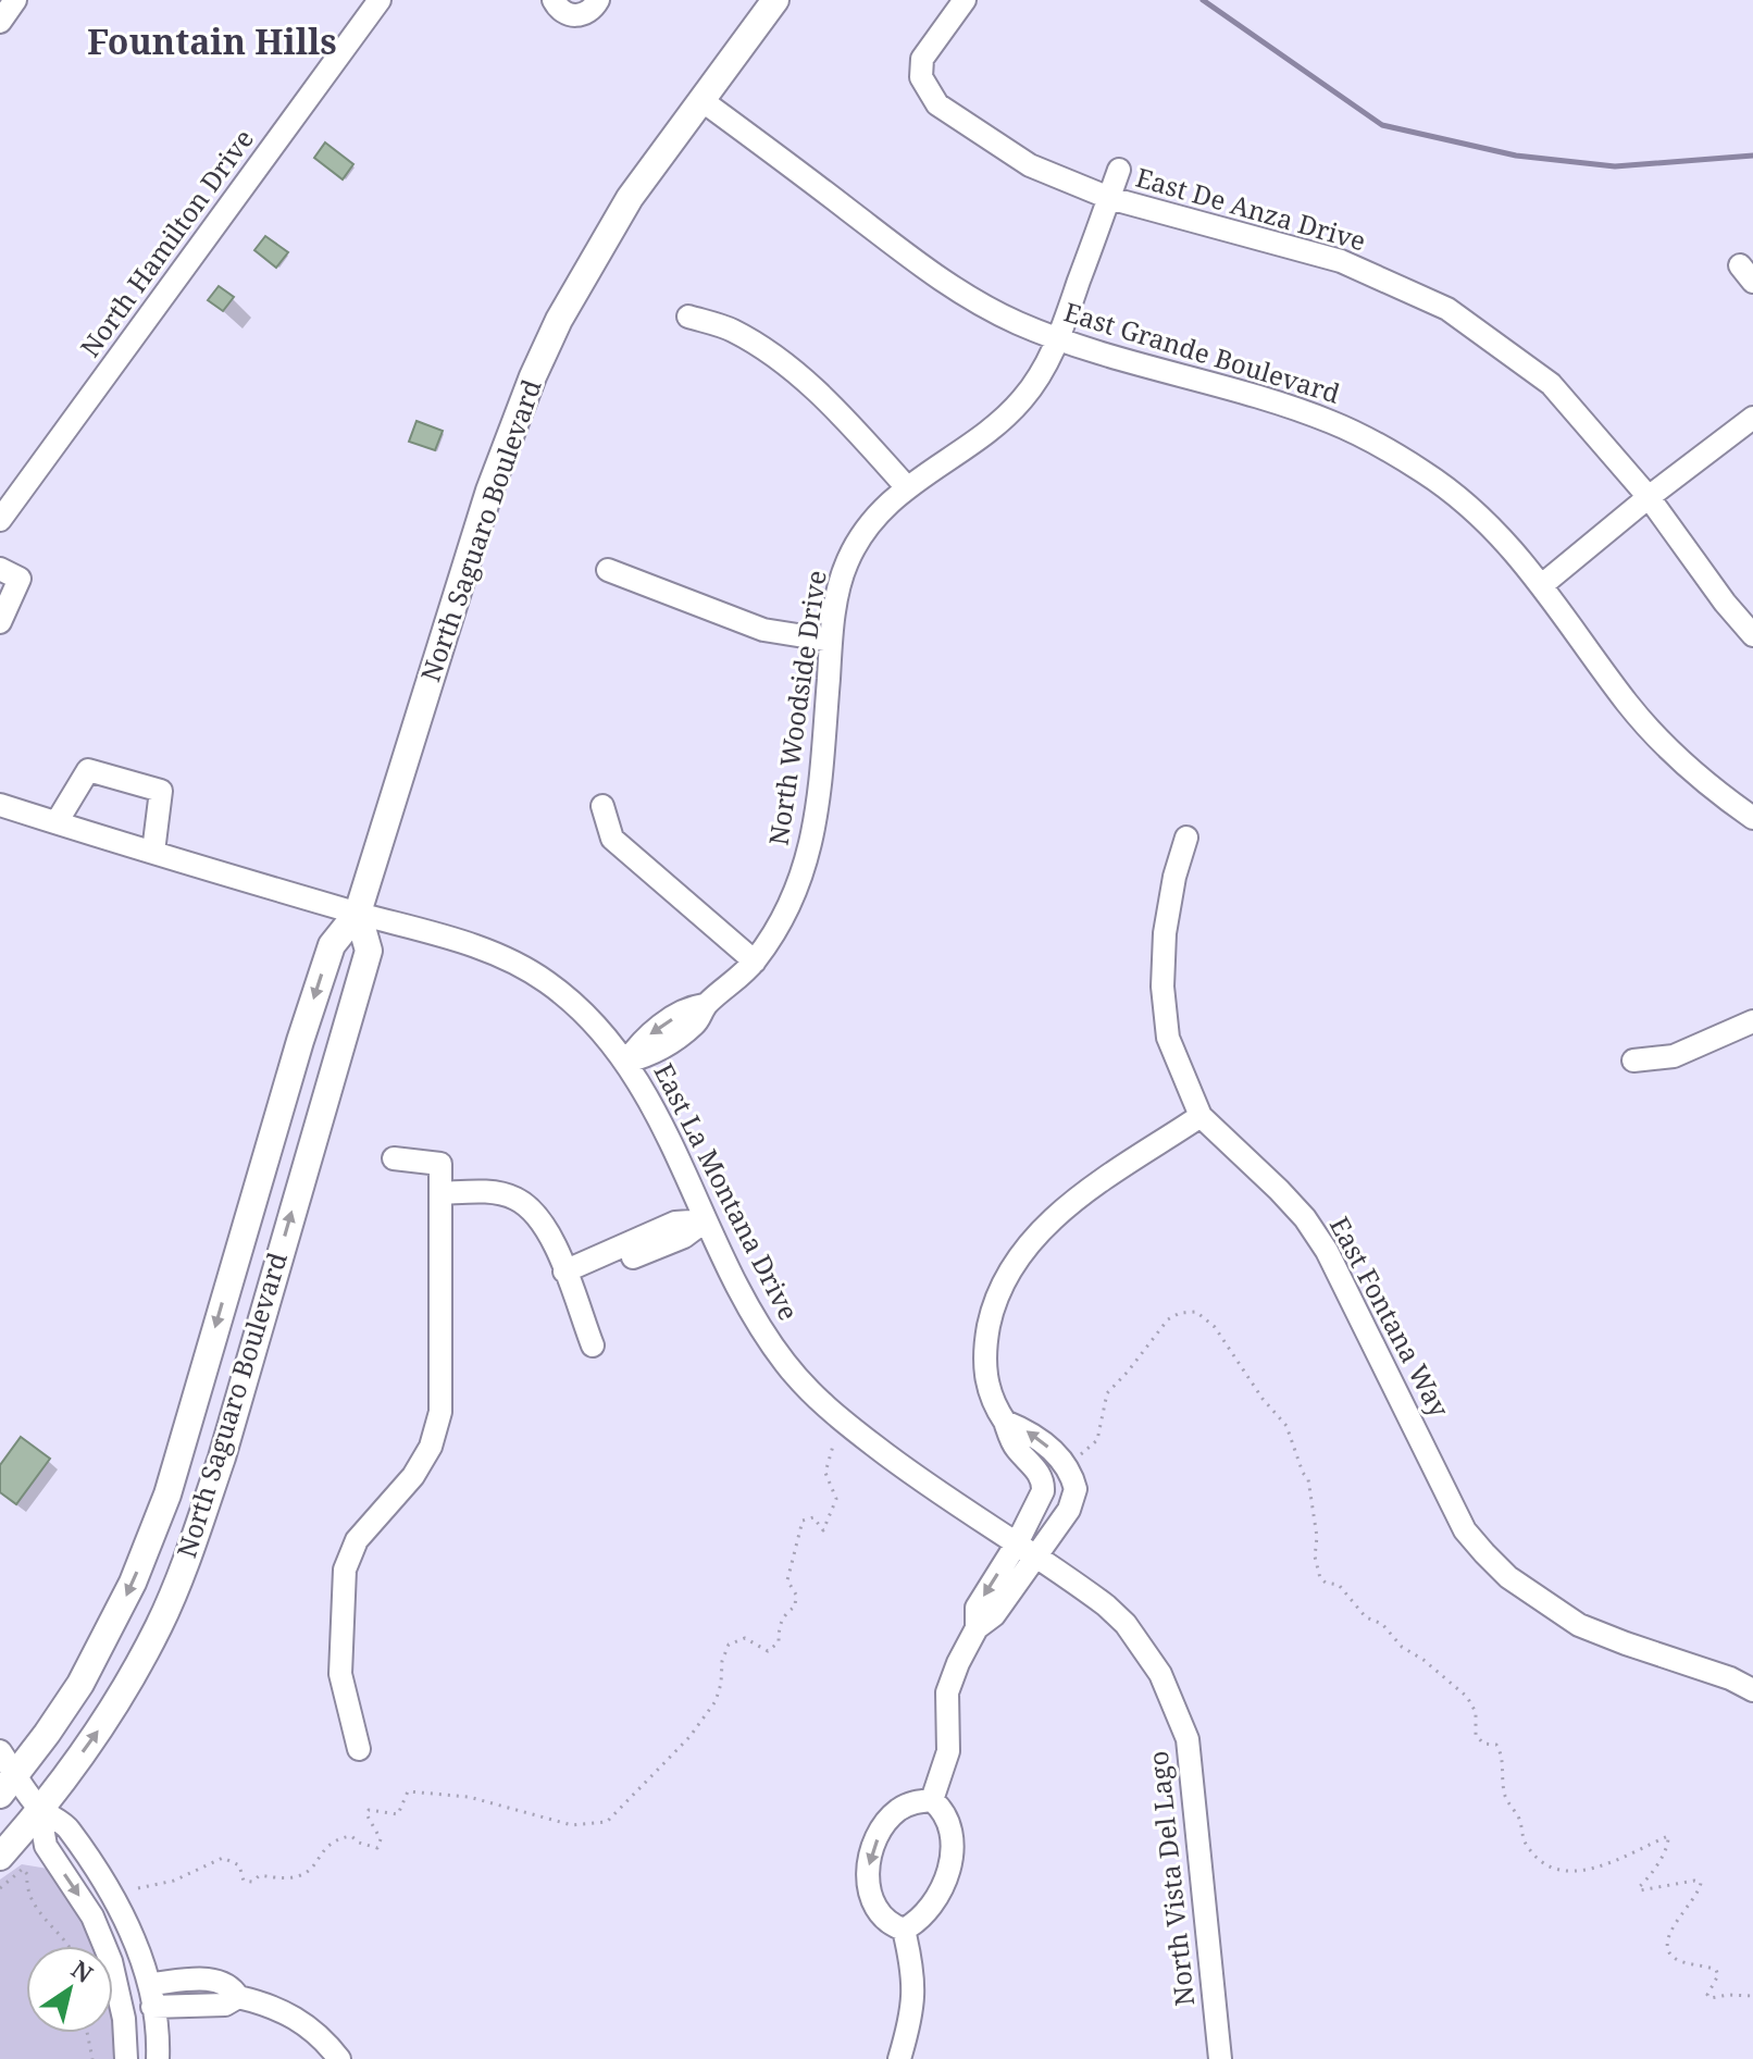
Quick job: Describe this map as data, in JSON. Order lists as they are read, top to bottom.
{
  "streets": {
    "main road": ["North Saguaro Boulevard"],
    "street": [
      "East De Anza Drive",
      "North Hamilton Drive",
      "East Grande Boulevard",
      "North Woodside Drive",
      "East La Montana Drive",
      "East Fontana Way",
      "North Vista Del Lago"
    ]
  },
  "crossings": [
    ["East De Anza Drive", "North Woodside Drive"],
    ["East Grande Boulevard", "North Saguaro Boulevard"],
    ["East Grande Boulevard", "North Woodside Drive"],
    ["North Saguaro Boulevard", "East La Montana Drive"],
    ["North Woodside Drive", "East La Montana Drive"],
    ["East La Montana Drive", "North Vista Del Lago"]
  ],
  "districts": ["Fountain Hills"],
  "north": "top right"
}
